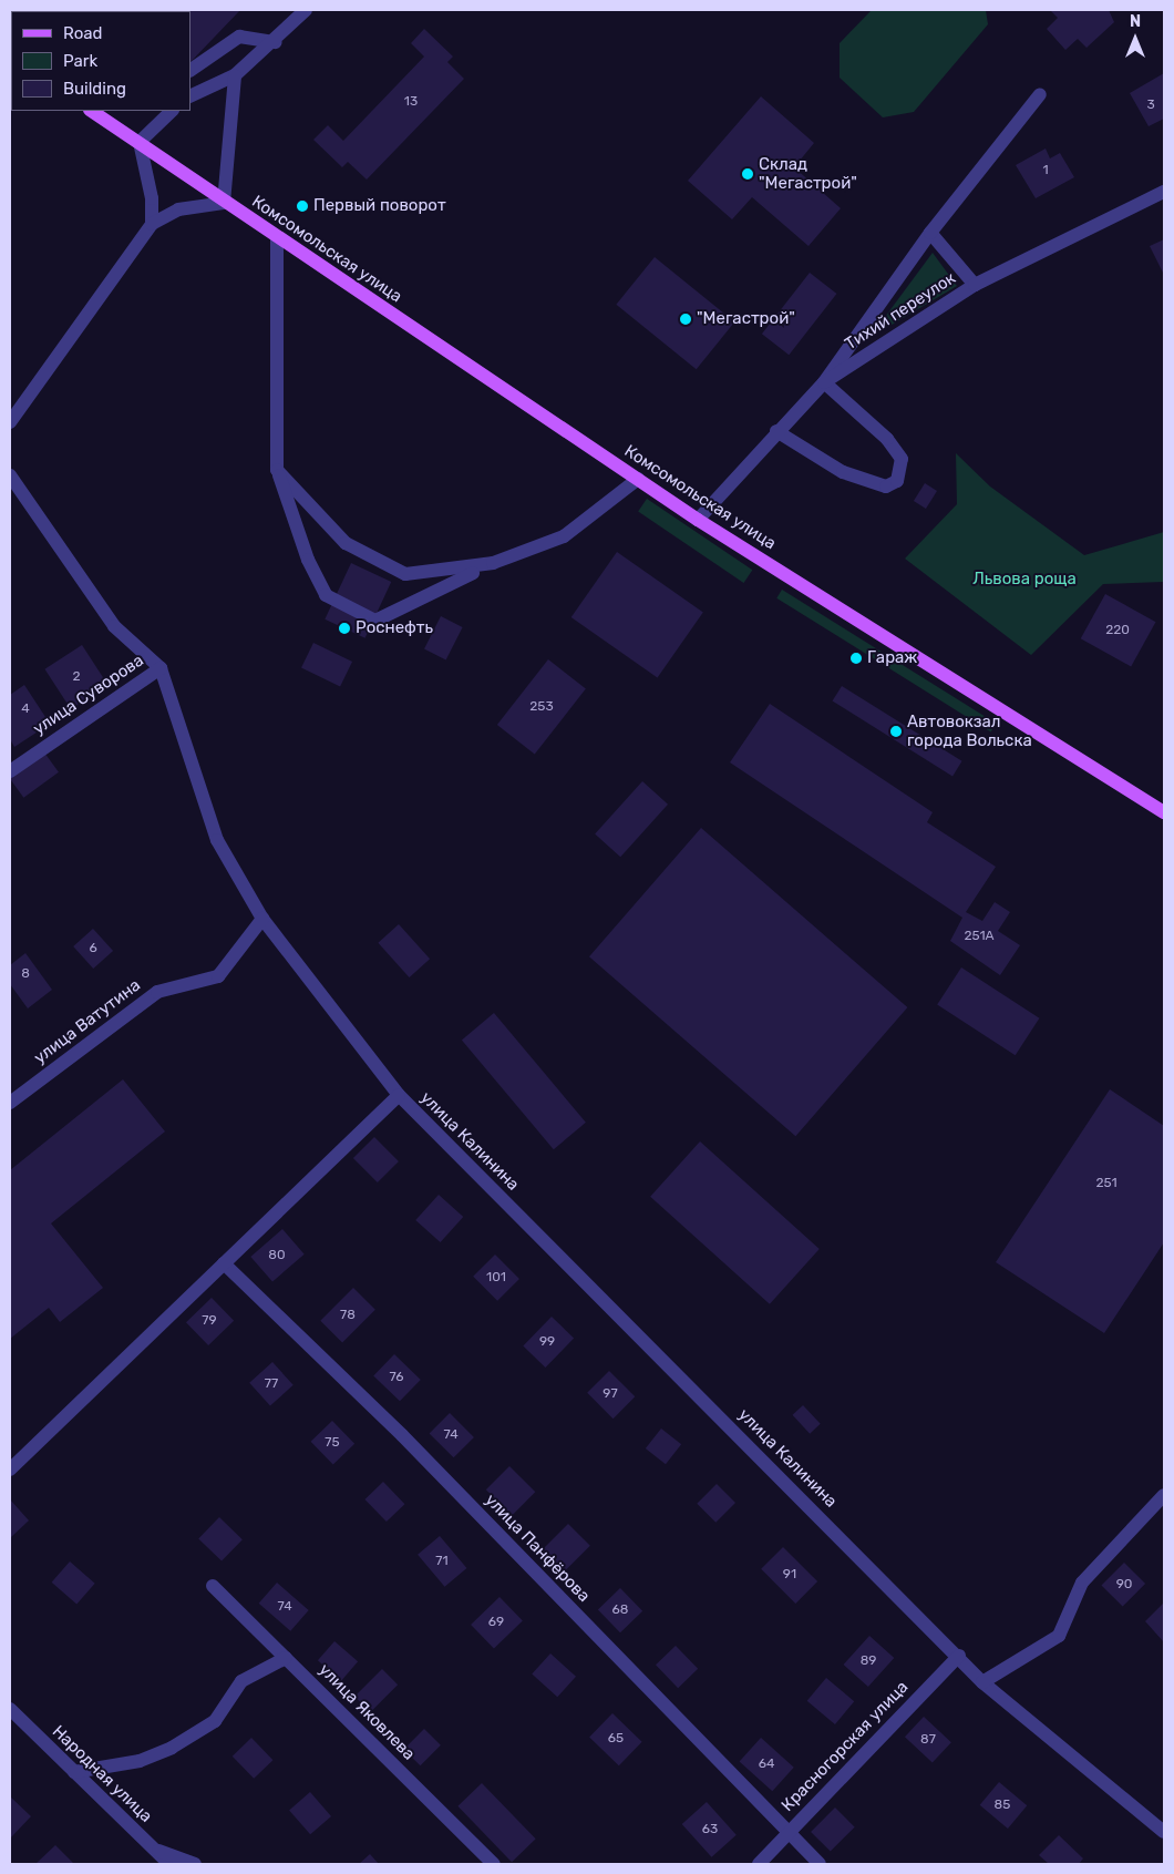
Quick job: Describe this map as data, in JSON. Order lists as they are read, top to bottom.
{
  "streets": {
    "main road": ["Комсомольская улица"],
    "street": [
      "Тихий переулок",
      "улица Суворова",
      "улица Ватутина",
      "улица Калинина",
      "улица Панфёрова",
      "улица Яковлева",
      "Красногорская улица",
      "Народная улица"
    ]
  },
  "crossings": [
    ["Комсомольская улица", "Тихий переулок"],
    ["улица Суворова", "улица Калинина"],
    ["улица Ватутина", "улица Калинина"],
    ["улица Калинина", "Красногорская улица"],
    ["улица Панфёрова", "Красногорская улица"]
  ],
  "parks": ["Львова роща"],
  "places": [
    "Склад \"Мегастрой\"",
    "Первый поворот",
    "\"Мегастрой\"",
    "Роснефть",
    "Гараж",
    "Автовокзал города Вольска"
  ],
  "house_numbers": [
    "13",
    "3",
    "1",
    "220",
    "2",
    "253",
    "4",
    "251А",
    "6",
    "8",
    "251",
    "80",
    "101",
    "78",
    "79",
    "99",
    "76",
    "77",
    "97",
    "74",
    "75",
    "71",
    "91",
    "90",
    "74",
    "68",
    "69",
    "89",
    "65",
    "87",
    "64",
    "85",
    "63"
  ],
  "legend": ["Road", "Park", "Building"],
  "north": "top"
}
